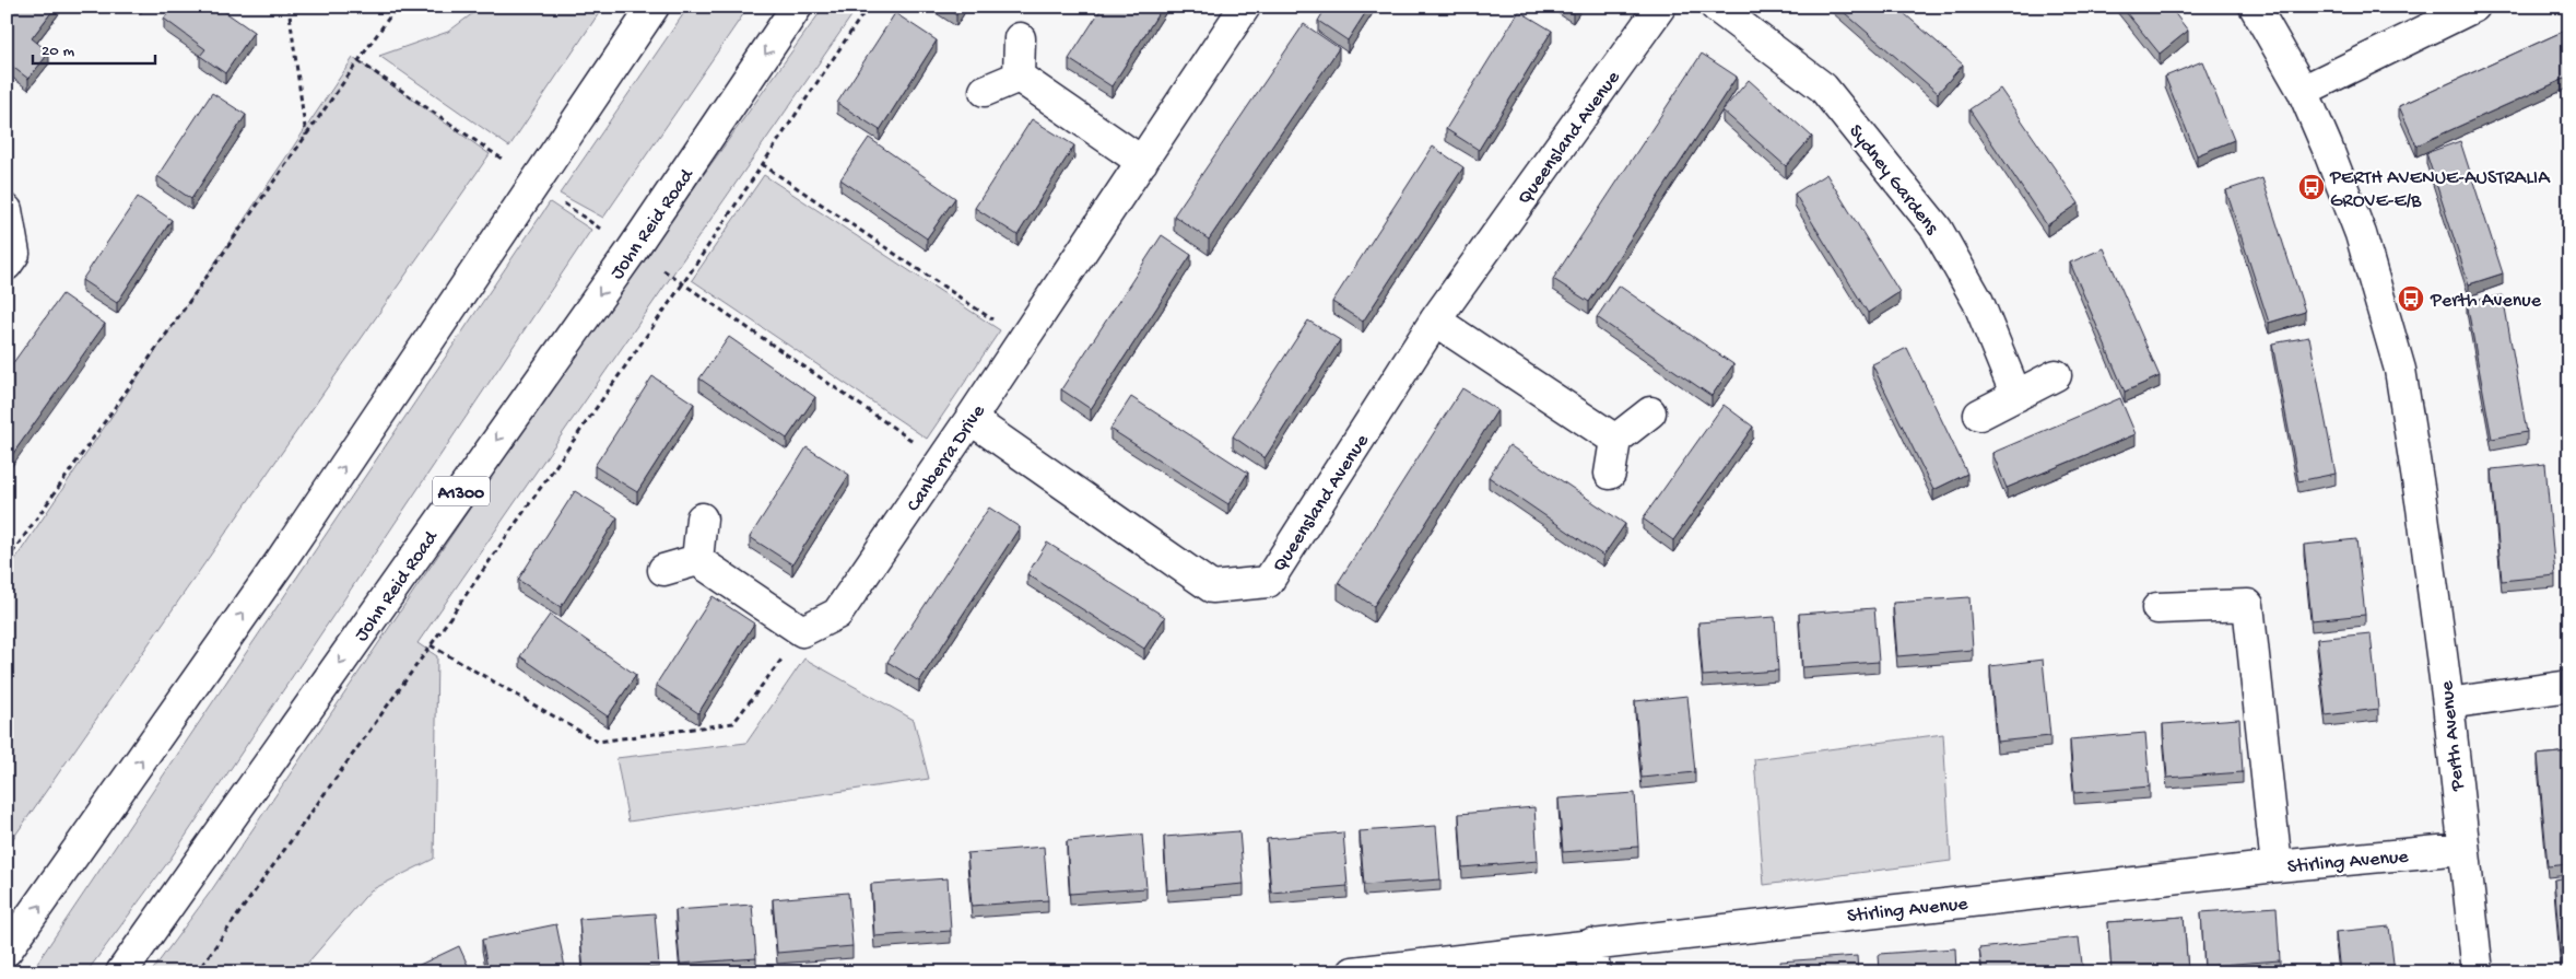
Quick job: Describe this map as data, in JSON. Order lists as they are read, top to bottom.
{
  "streets": {
    "main road": [
      "Queensland Avenue",
      "Sydney Gardens",
      "John Reid Road",
      "Canberra Drive",
      "A1300",
      "Perth Avenue",
      "Stirling Avenue"
    ]
  },
  "crossings": [
    ["Queensland Avenue", "Canberra Drive"],
    ["Perth Avenue", "Stirling Avenue"]
  ],
  "places": {
    "bus stop": ["PERTH AVENUE-AUSTRALIA GROVE-E/B", "Perth Avenue"]
  },
  "scale_bar": "20 m"
}
